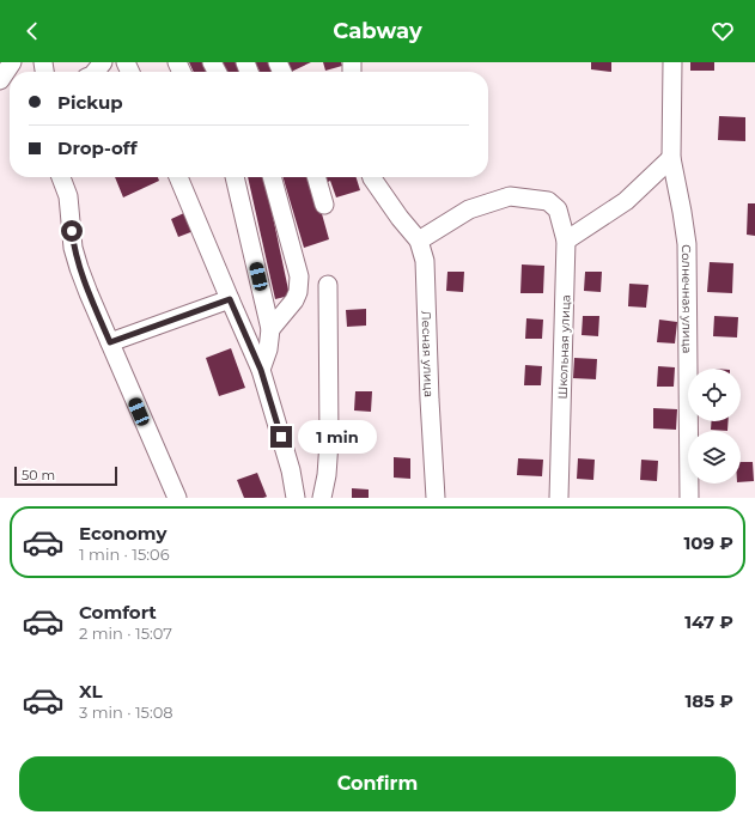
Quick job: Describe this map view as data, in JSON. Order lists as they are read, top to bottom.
{
  "streets": {
    "street": ["Солнечная улица", "Школьная улица", "Лесная улица"]
  },
  "crossings": [
    ["Школьная улица", "Лесная улица"]
  ],
  "scale_bar": "50 m",
  "page": {
    "header": "Cabway",
    "banner": ["Pickup", "Drop-off"],
    "bubble": "1 min",
    "scale": "50 m",
    "list": [
      {
        "name": "Economy",
        "note": "1 min · 15:06",
        "value": "109 ₽"
      },
      {
        "name": "Comfort",
        "note": "2 min · 15:07",
        "value": "147 ₽"
      },
      {
        "name": "XL",
        "note": "3 min · 15:08",
        "value": "185 ₽"
      }
    ],
    "buttons": "Confirm"
  }
}
